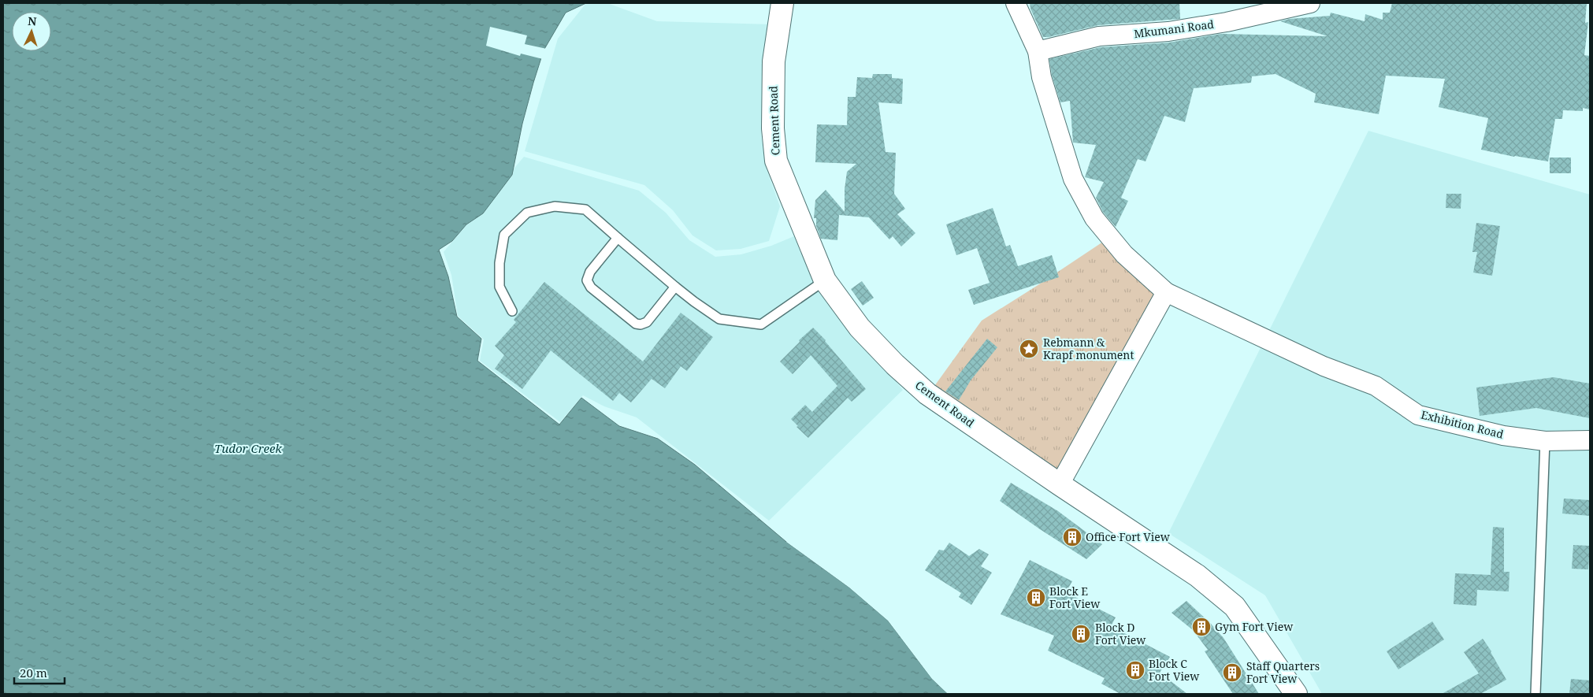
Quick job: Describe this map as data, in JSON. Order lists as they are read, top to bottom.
{
  "streets": {
    "main road": ["Cement Road"],
    "street": ["Mkumani Road", "Exhibition Road"]
  },
  "crossings": [
    ["Mkumani Road", "Exhibition Road"]
  ],
  "water": ["Tudor Creek"],
  "places": {
    "place": ["Rebmann & Krapf monument"],
    "building": [
      "Office Fort View",
      "Block E Fort View",
      "Gym Fort View",
      "Block D Fort View",
      "Block C Fort View",
      "Staff Quarters Fort View"
    ]
  },
  "scale_bar": "20 m",
  "north": "top"
}
